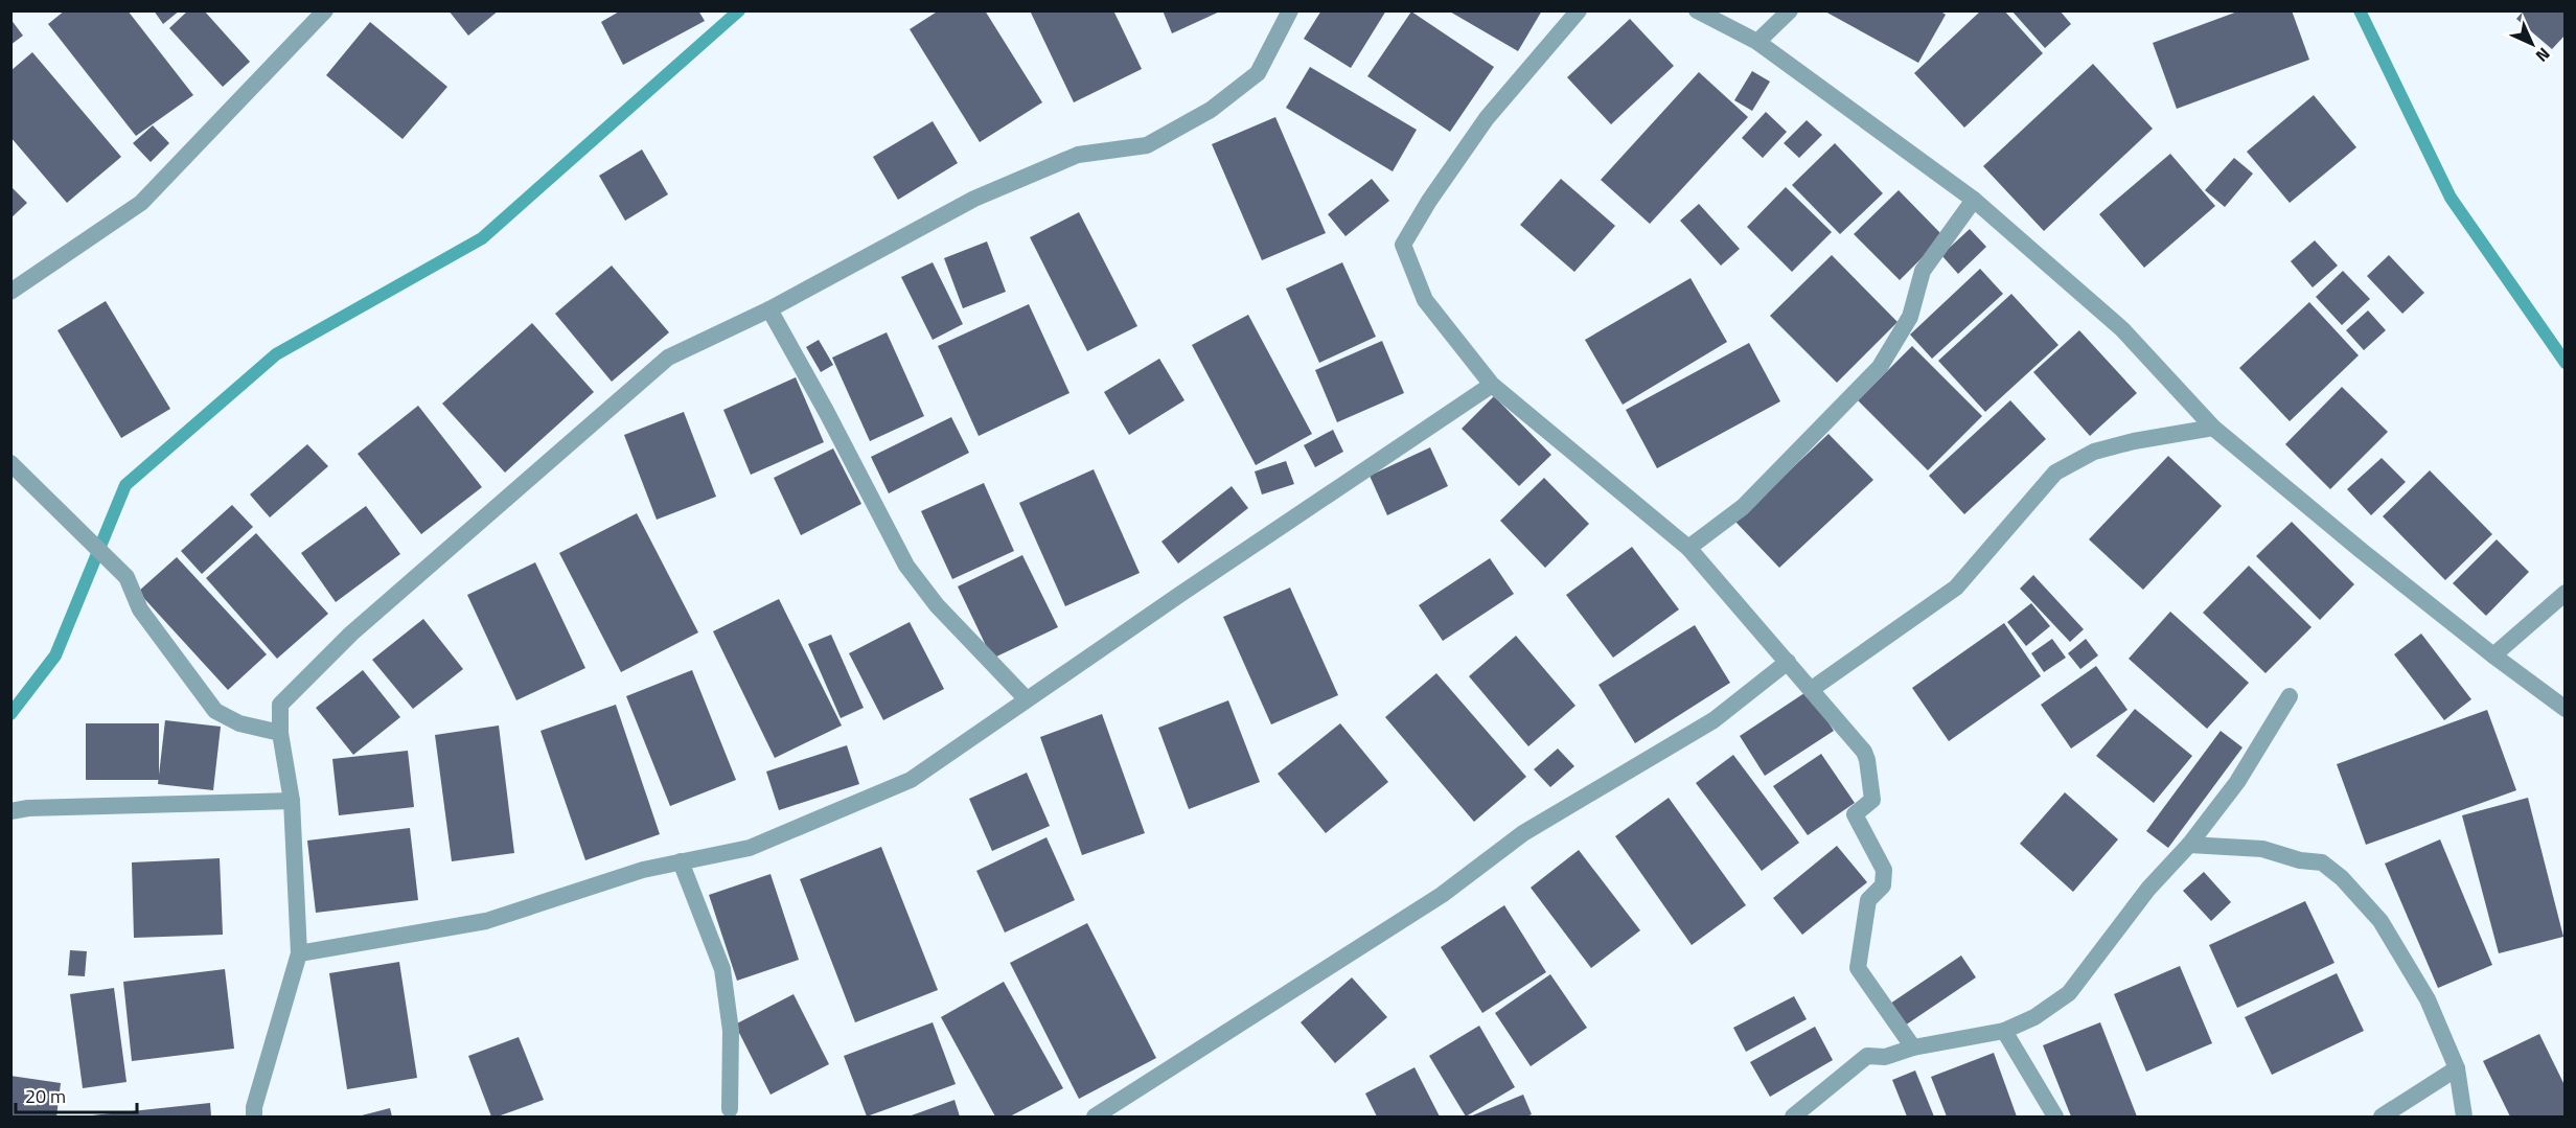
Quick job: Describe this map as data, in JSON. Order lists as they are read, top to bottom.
{
  "scale_bar": "20 m",
  "north": "bottom right"
}
